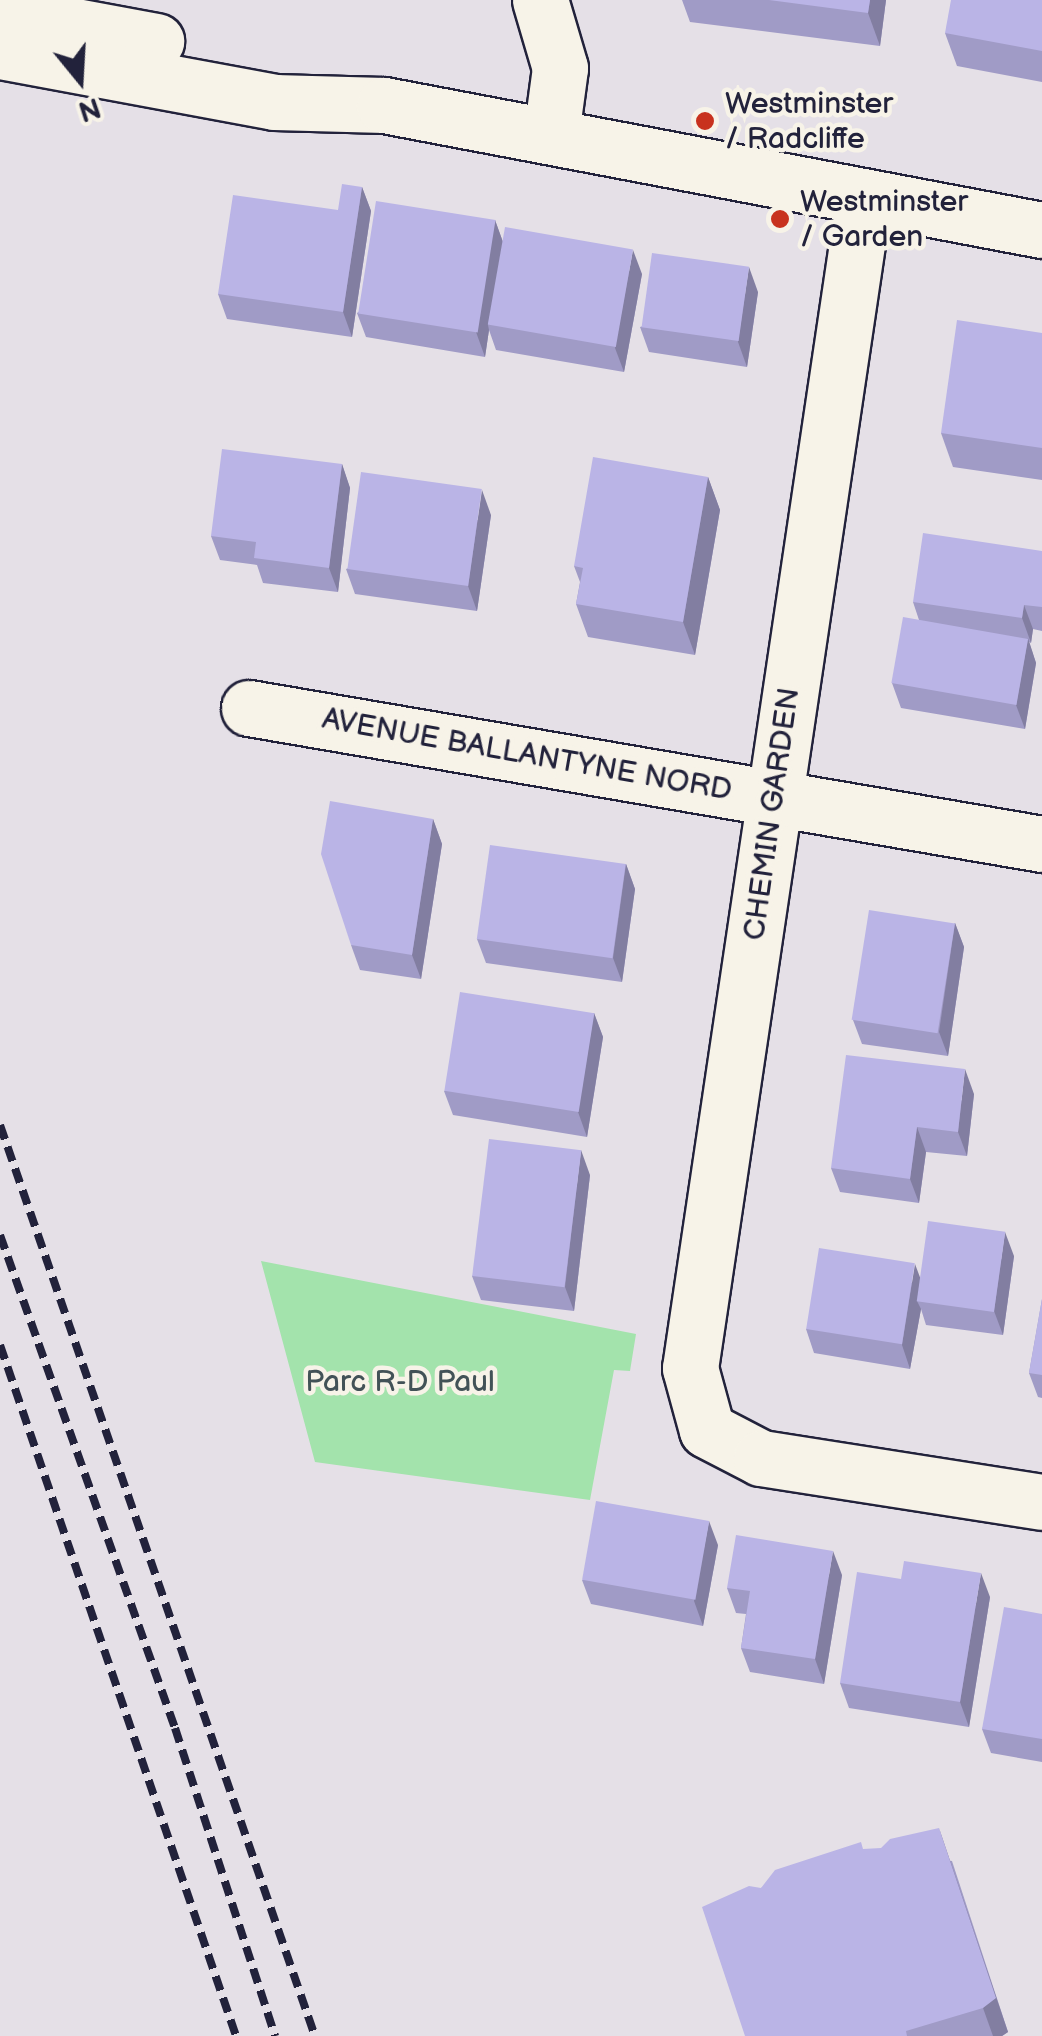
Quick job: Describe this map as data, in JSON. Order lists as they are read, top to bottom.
{
  "streets": {
    "street": ["AVENUE BALLANTYNE NORD", "CHEMIN GARDEN"]
  },
  "crossings": [
    ["AVENUE BALLANTYNE NORD", "CHEMIN GARDEN"]
  ],
  "parks": ["Parc R-D Paul"],
  "places": ["Westminster / Radcliffe", "Westminster / Garden"],
  "north": "bottom"
}
